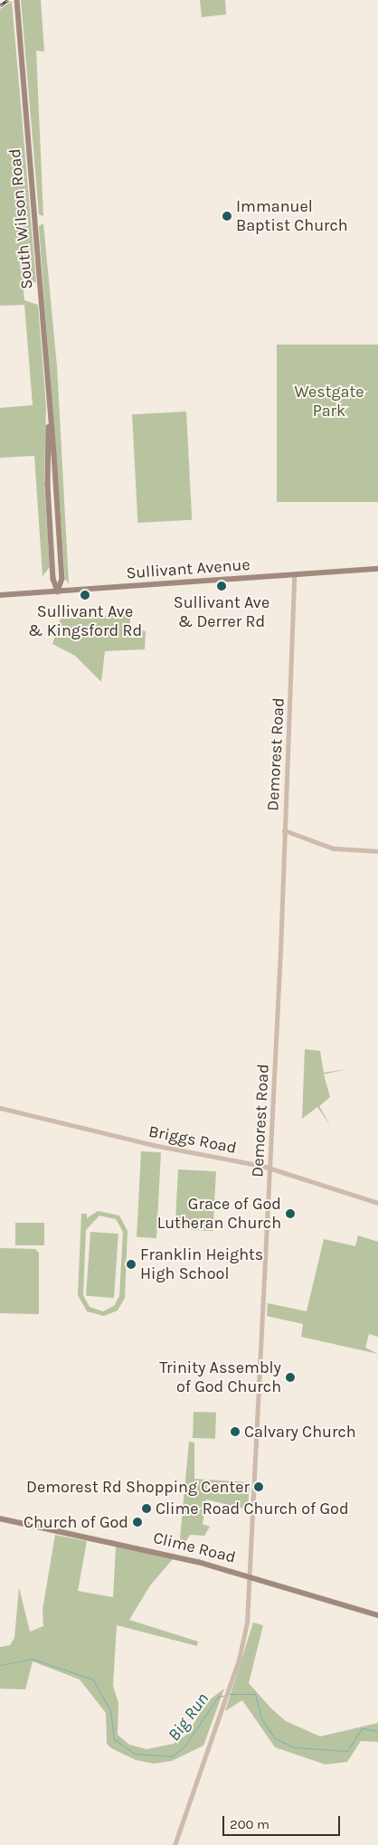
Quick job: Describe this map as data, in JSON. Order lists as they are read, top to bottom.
{
  "streets": {
    "main road": ["South Wilson Road", "Sullivant Avenue", "Clime Road"],
    "street": ["Demorest Road", "Briggs Road"]
  },
  "crossings": [
    ["South Wilson Road", "Sullivant Avenue"],
    ["Sullivant Avenue", "Demorest Road"],
    ["Demorest Road", "Briggs Road"],
    ["Demorest Road", "Clime Road"]
  ],
  "water": ["Big Run"],
  "parks": ["Westgate Park"],
  "places": [
    "Immanuel Baptist Church",
    "Sullivant Ave & Derrer Rd",
    "Sullivant Ave & Kingsford Rd",
    "Grace of God Lutheran Church",
    "Franklin Heights High School",
    "Trinity Assembly of God Church",
    "Calvary Church",
    "Demorest Rd Shopping Center",
    "Clime Road Church of God",
    "Church of God"
  ],
  "scale_bar": "200 m"
}
